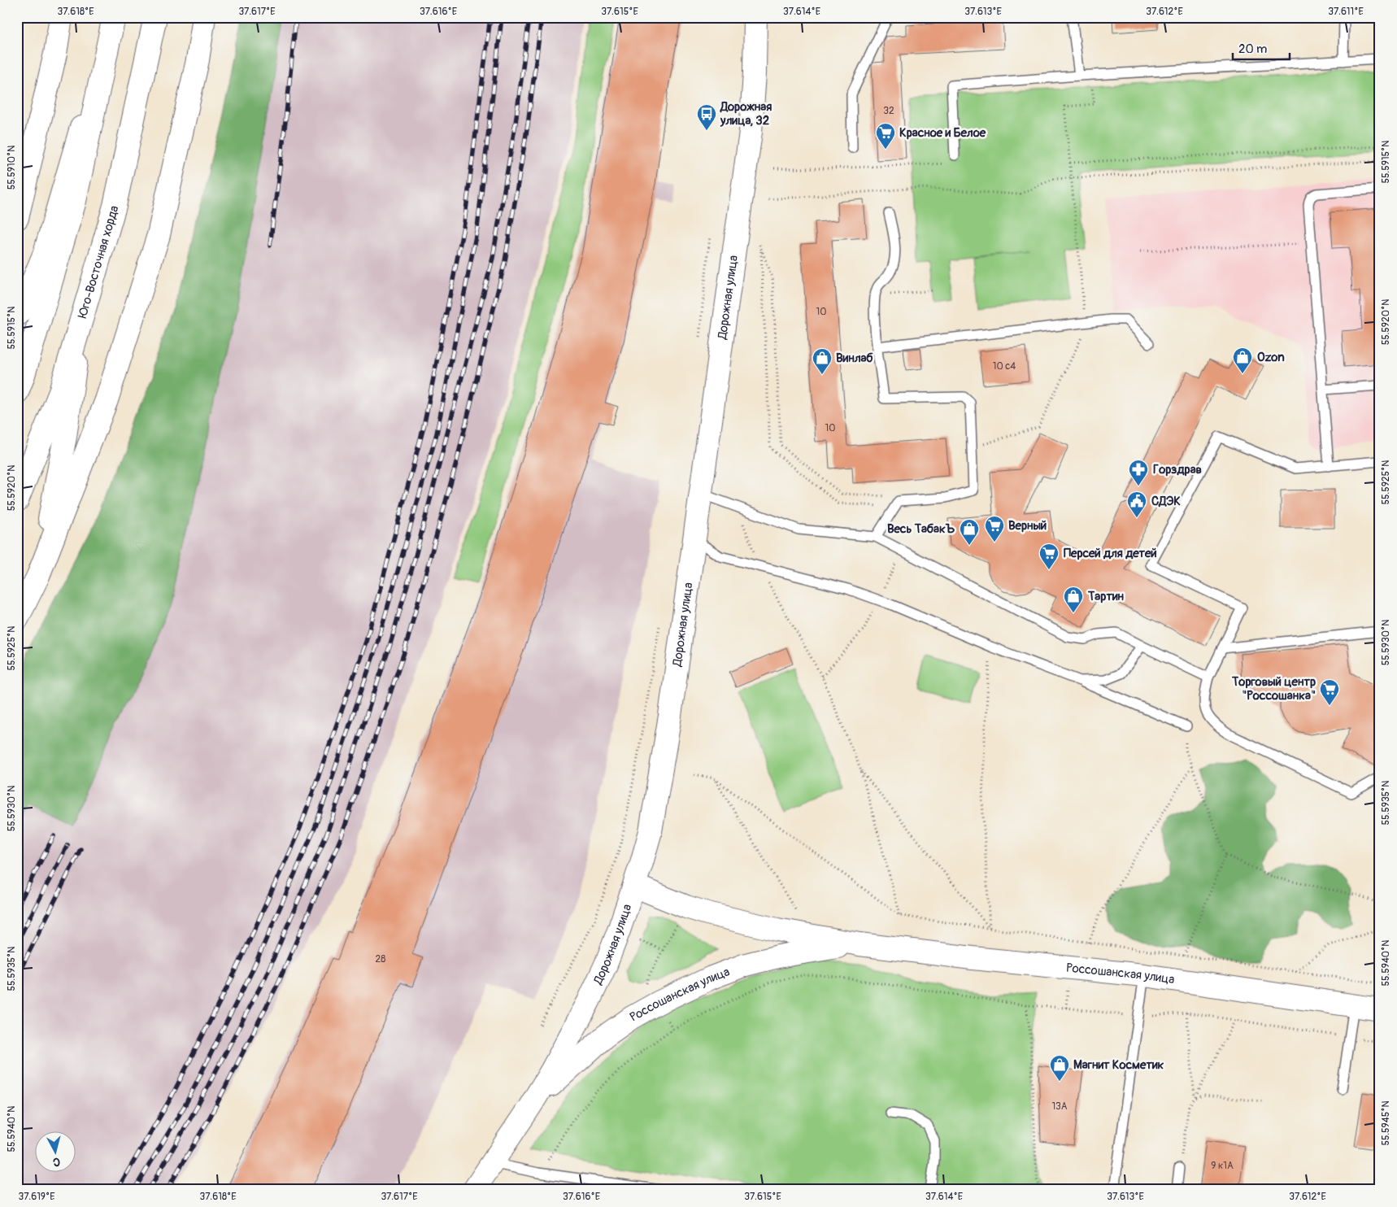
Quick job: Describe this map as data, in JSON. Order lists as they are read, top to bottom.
{
  "streets": {
    "street": ["Юго-Восточная хорда", "Дорожная улица", "Россошанская улица"]
  },
  "crossings": [
    ["Дорожная улица", "Россошанская улица"]
  ],
  "places": {
    "bus stop": ["Дорожная улица, 32"],
    "supermarket": [
      "Красное и Белое",
      "Верный",
      "Персей для детей",
      "Торговый центр \"Россошанка\""
    ],
    "shop": [
      "Ozon",
      "Винлаб",
      "Весь ТабакЪ",
      "Тартин",
      "Магнит Косметик"
    ],
    "pharmacy": ["Горздрав"],
    "public building": ["СДЭК"]
  },
  "house_numbers": [
    "32",
    "10",
    "10 с4",
    "10",
    "28",
    "13А",
    "9 к1А"
  ],
  "scale_bar": "20 m",
  "north": "bottom",
  "coordinates": [
    "37.618°E",
    "37.617°E",
    "37.616°E",
    "37.615°E",
    "37.614°E",
    "37.613°E",
    "37.612°E",
    "37.611°E",
    "55.5915°N",
    "55.5910°N",
    "55.5920°N",
    "55.5925°N",
    "55.5930°N",
    "55.5935°N",
    "55.5940°N",
    "55.5945°N",
    "37.619°E"
  ]
}
